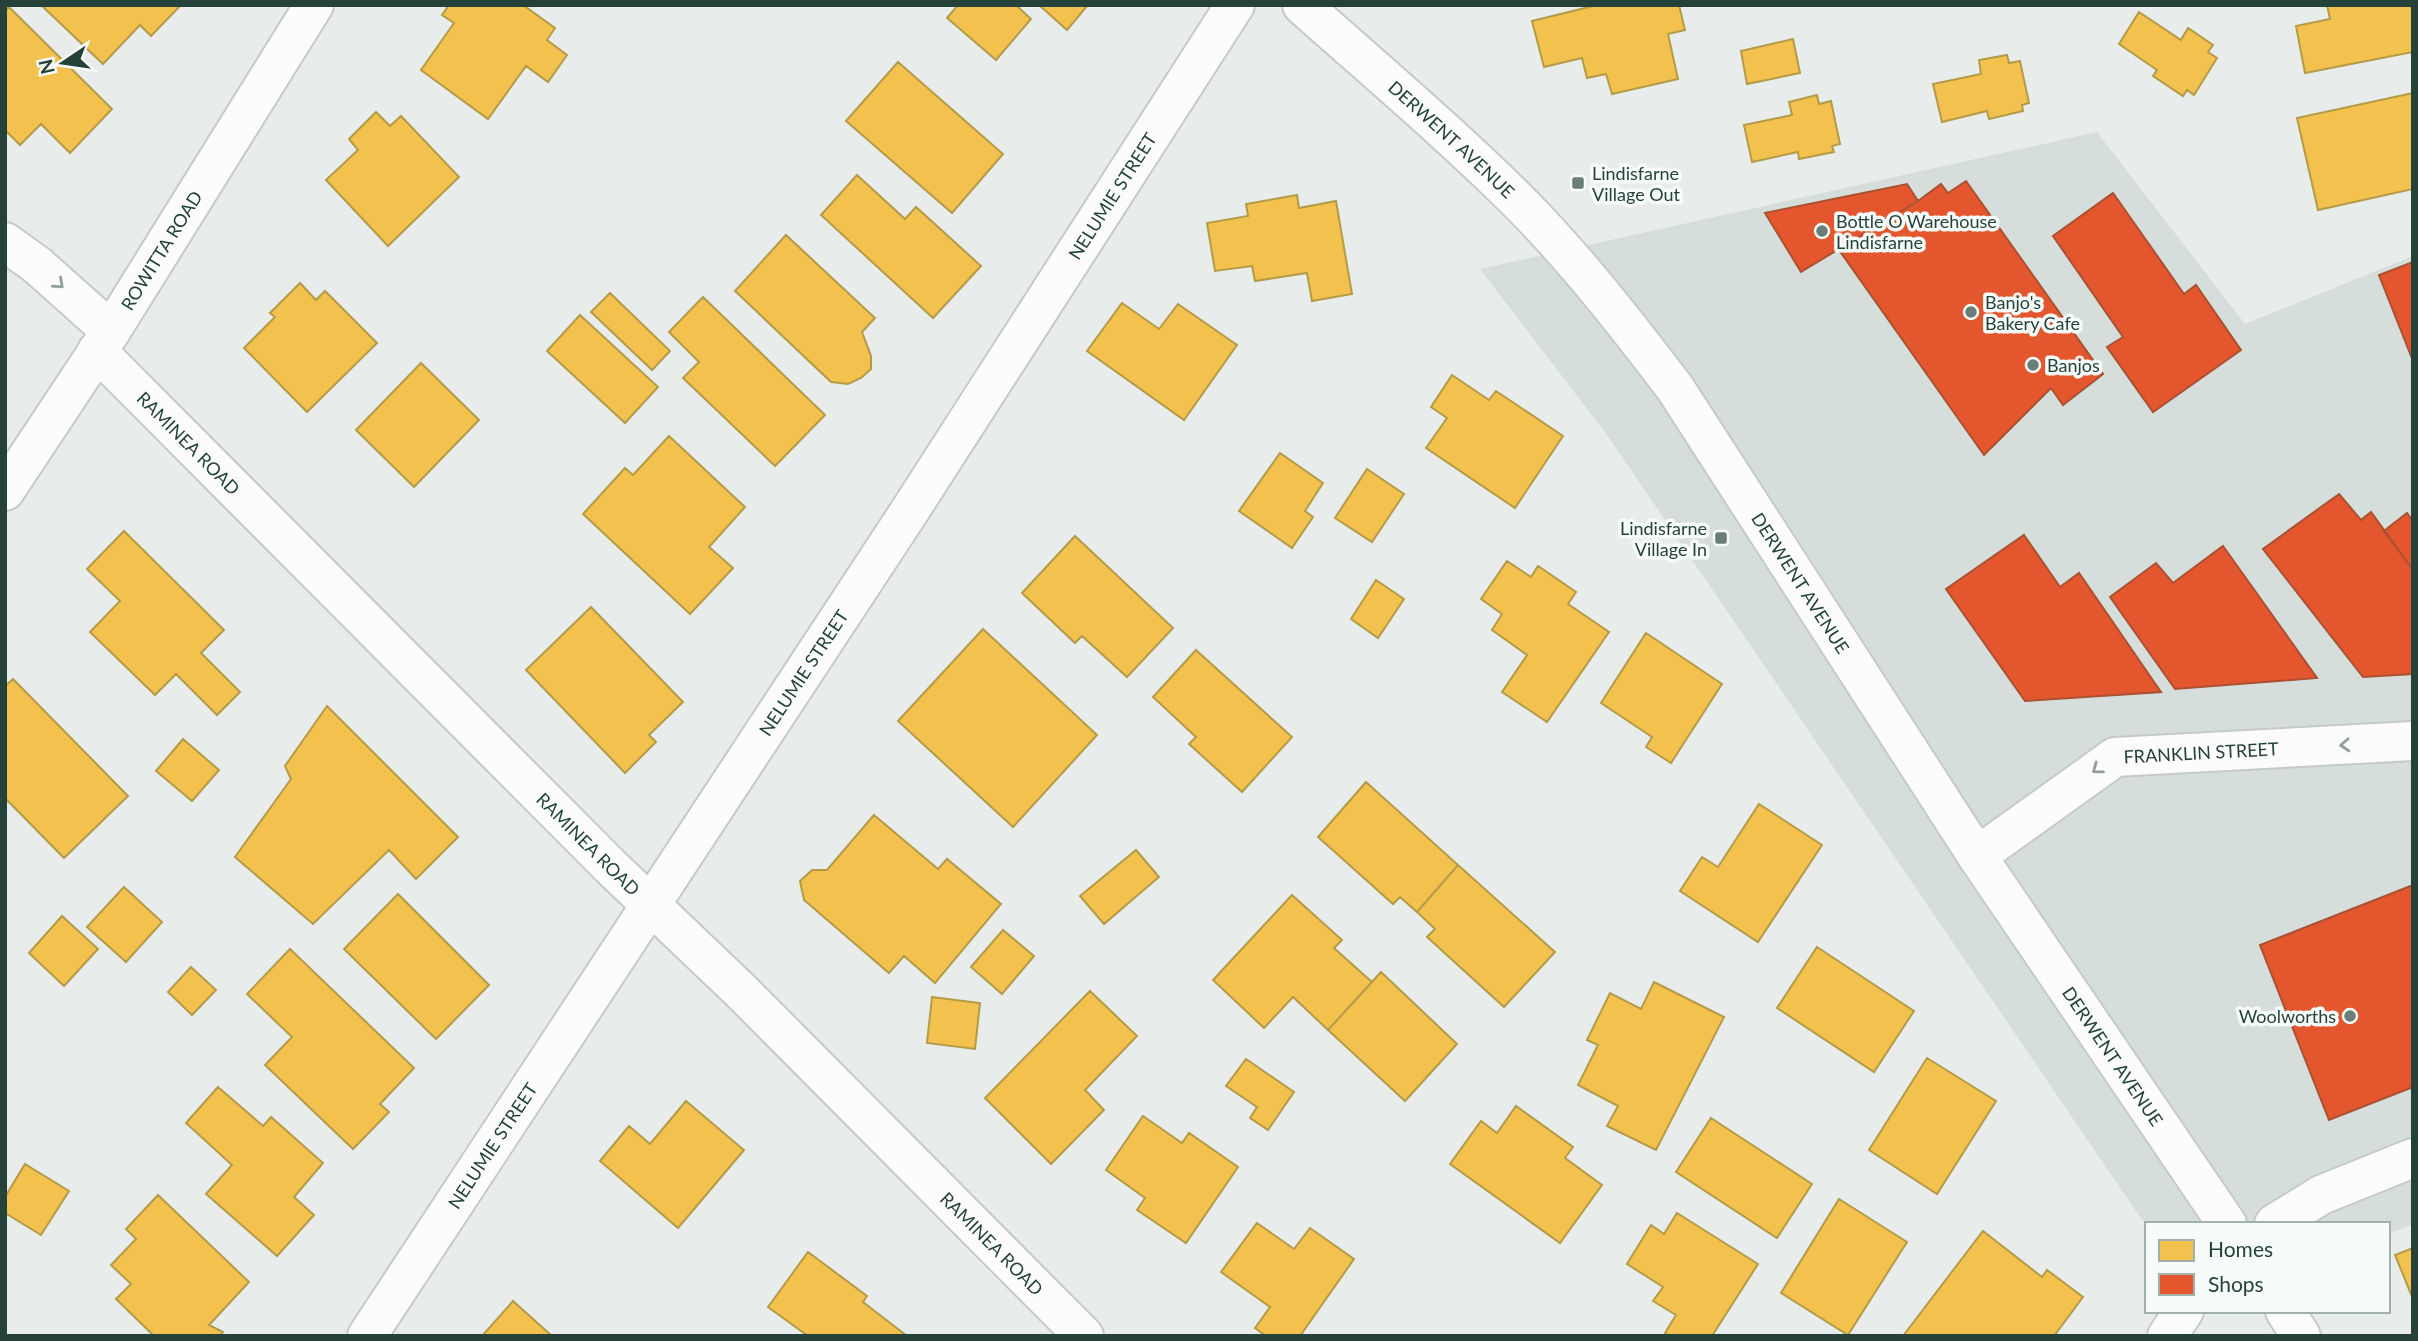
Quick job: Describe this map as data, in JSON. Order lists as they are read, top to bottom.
{
  "streets": {
    "street": [
      "DERWENT AVENUE",
      "NELUMIE STREET",
      "ROWITTA ROAD",
      "RAMINEA ROAD",
      "FRANKLIN STREET"
    ]
  },
  "crossings": [
    ["DERWENT AVENUE", "FRANKLIN STREET"],
    ["NELUMIE STREET", "RAMINEA ROAD"],
    ["ROWITTA ROAD", "RAMINEA ROAD"]
  ],
  "one_way": ["FRANKLIN STREET"],
  "places": {
    "transit": ["Lindisfarne Village Out", "Lindisfarne Village In"],
    "other": [
      "Bottle O Warehouse Lindisfarne",
      "Banjo's Bakery Cafe",
      "Banjos",
      "Woolworths"
    ]
  },
  "legend": ["Homes", "Shops"],
  "north": "left"
}
